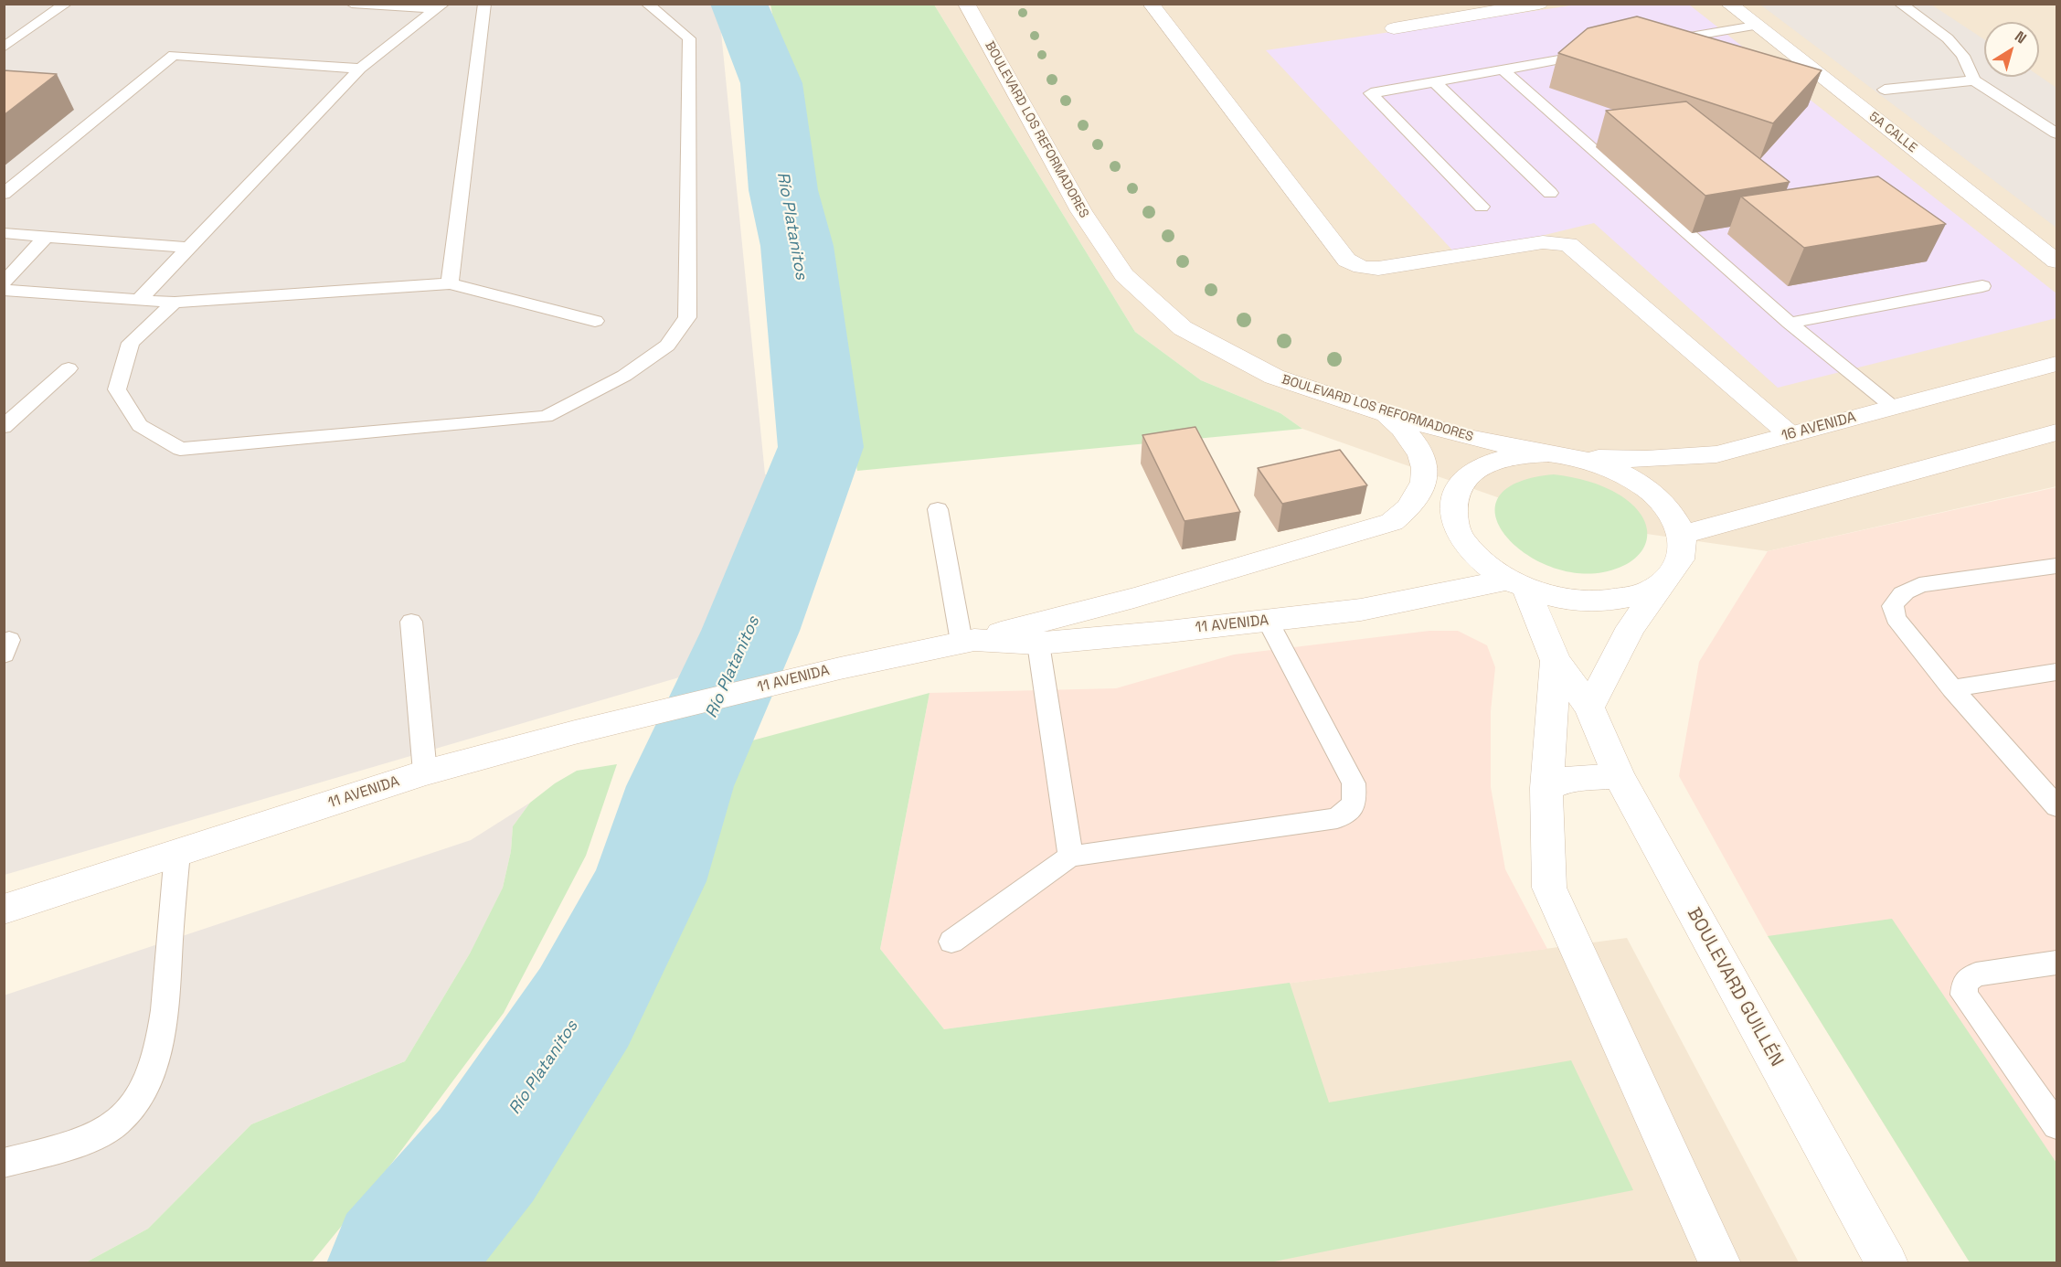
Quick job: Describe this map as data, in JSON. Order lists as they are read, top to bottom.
{
  "streets": {
    "main road": [
      "BOULEVARD LOS REFORMADORES",
      "5A CALLE",
      "16 AVENIDA",
      "11 AVENIDA",
      "BOULEVARD GUILLÉN"
    ]
  },
  "crossings": [
    ["BOULEVARD LOS REFORMADORES", "16 AVENIDA"],
    ["BOULEVARD LOS REFORMADORES", "11 AVENIDA"],
    ["BOULEVARD LOS REFORMADORES", "BOULEVARD GUILLÉN"],
    ["16 AVENIDA", "11 AVENIDA"],
    ["16 AVENIDA", "BOULEVARD GUILLÉN"],
    ["11 AVENIDA", "BOULEVARD GUILLÉN"]
  ],
  "water": ["Río Platanitos"],
  "north": "top right"
}
